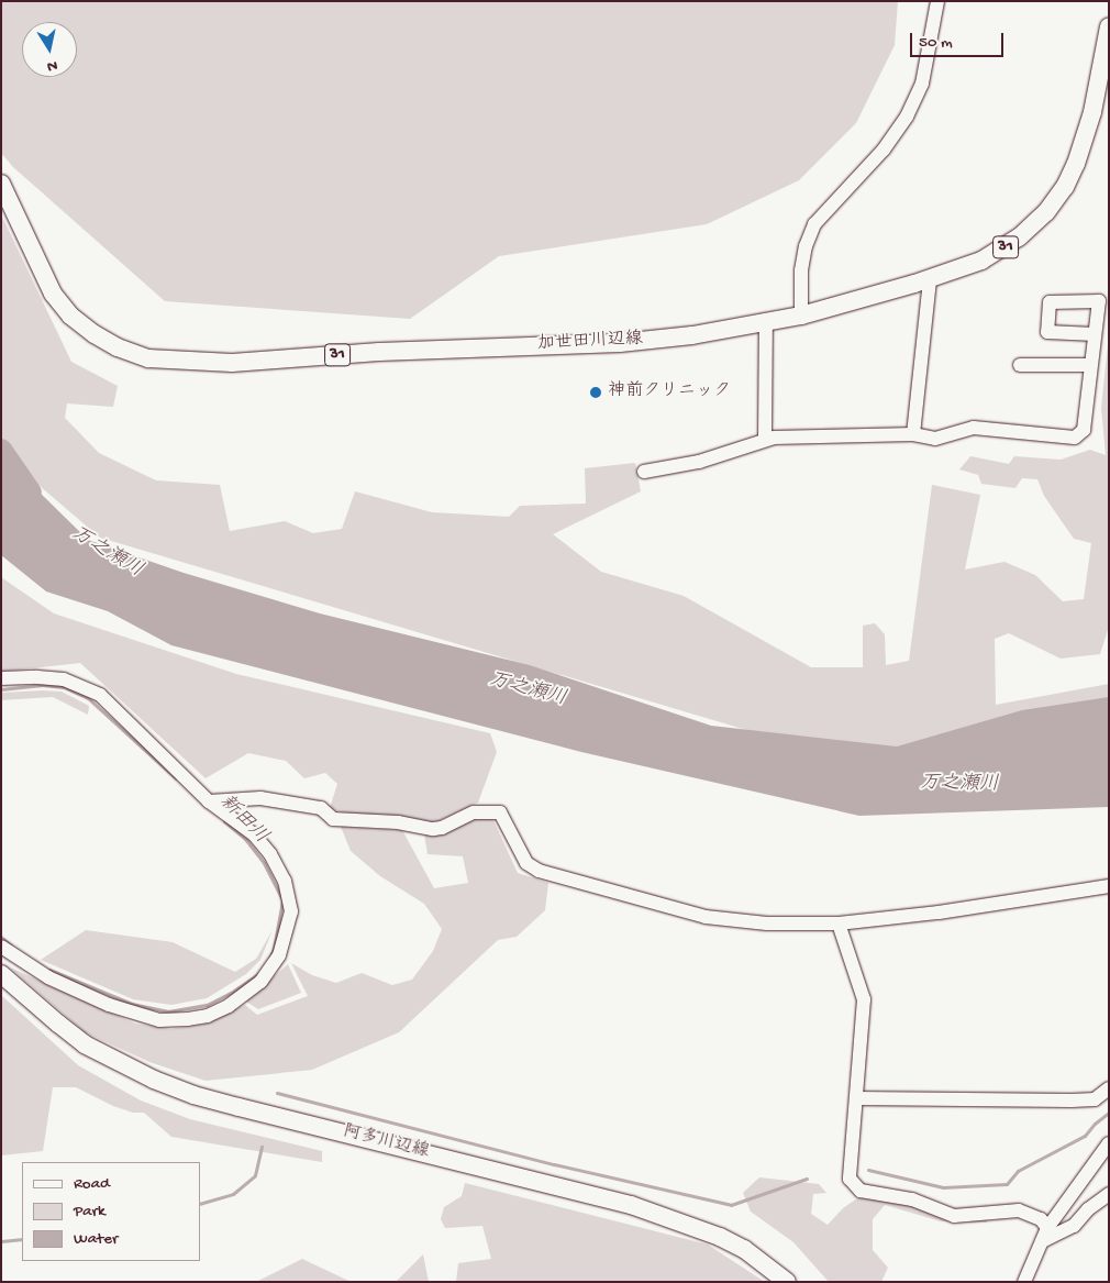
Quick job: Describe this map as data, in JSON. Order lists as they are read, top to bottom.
{
  "streets": {
    "main road": ["31", "加世田川辺線", "阿多川辺線"]
  },
  "water": ["万之瀬川", "新田川"],
  "places": ["神前クリニック"],
  "legend": ["Road", "Park", "Water"],
  "scale_bar": "50 m",
  "north": "bottom"
}
